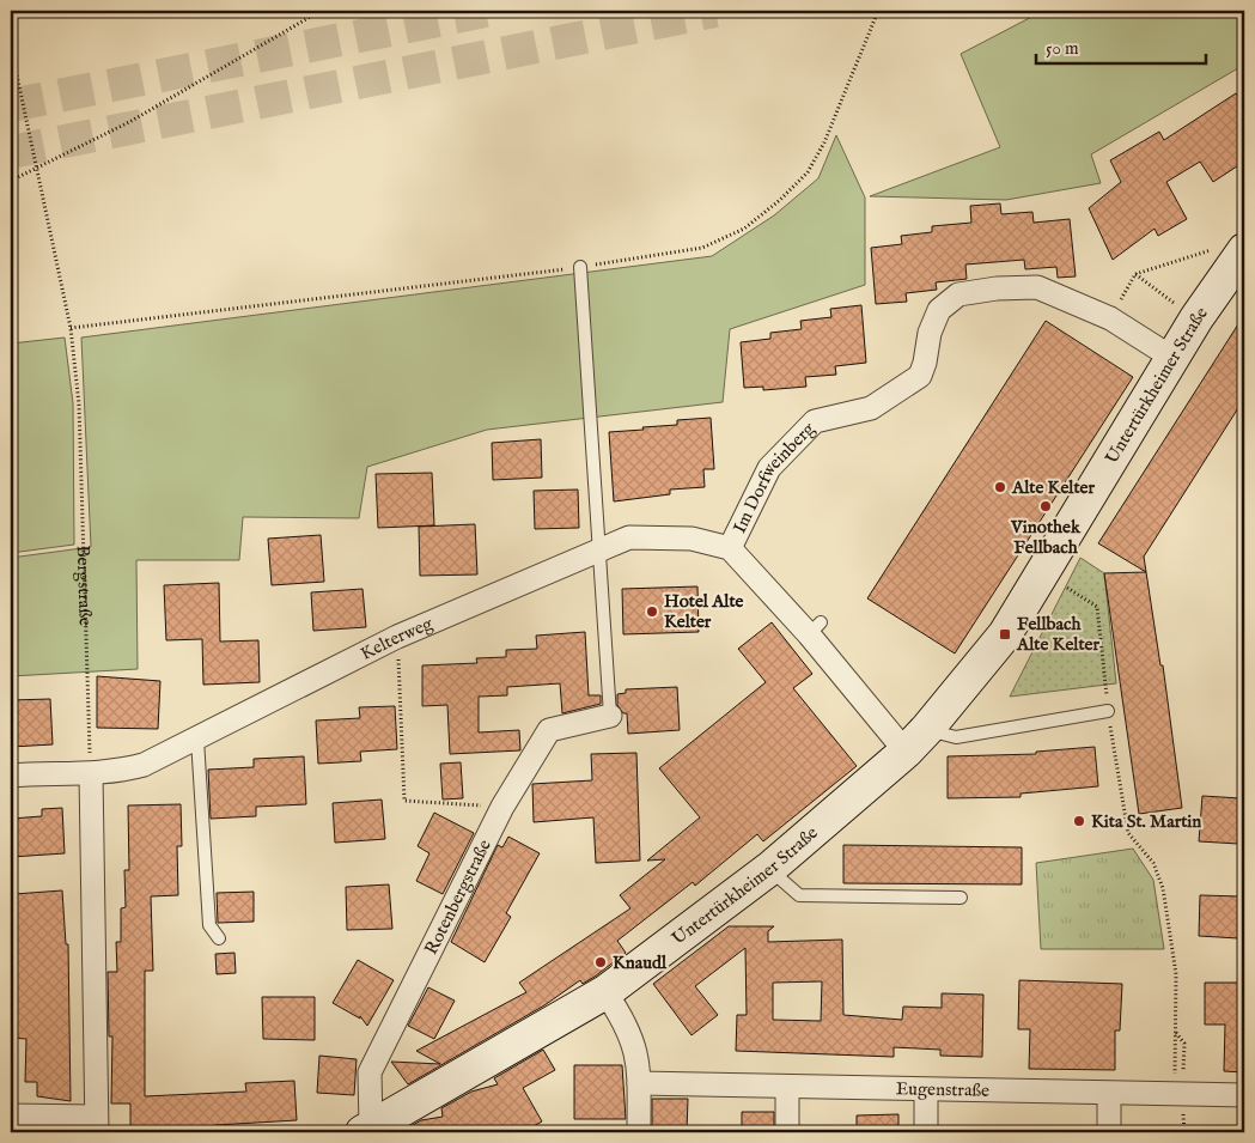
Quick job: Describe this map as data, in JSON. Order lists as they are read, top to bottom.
{
  "streets": {
    "main road": ["Untertürkheimer Straße"],
    "street": [
      "Im Dorfweinberg",
      "Kelterweg",
      "Rotenbergstraße",
      "Eugenstraße"
    ],
    "path": ["Bergstraße"]
  },
  "crossings": [
    ["Untertürkheimer Straße", "Im Dorfweinberg"],
    ["Untertürkheimer Straße", "Rotenbergstraße"],
    ["Im Dorfweinberg", "Kelterweg"],
    ["Bergstraße", "Kelterweg"]
  ],
  "places": {
    "other": [
      "Alte Kelter",
      "Vinothek Fellbach",
      "Hotel Alte Kelter",
      "Kita St. Martin",
      "Knaudl"
    ],
    "transit": ["Fellbach Alte Kelter"]
  },
  "scale_bar": "50 m"
}
